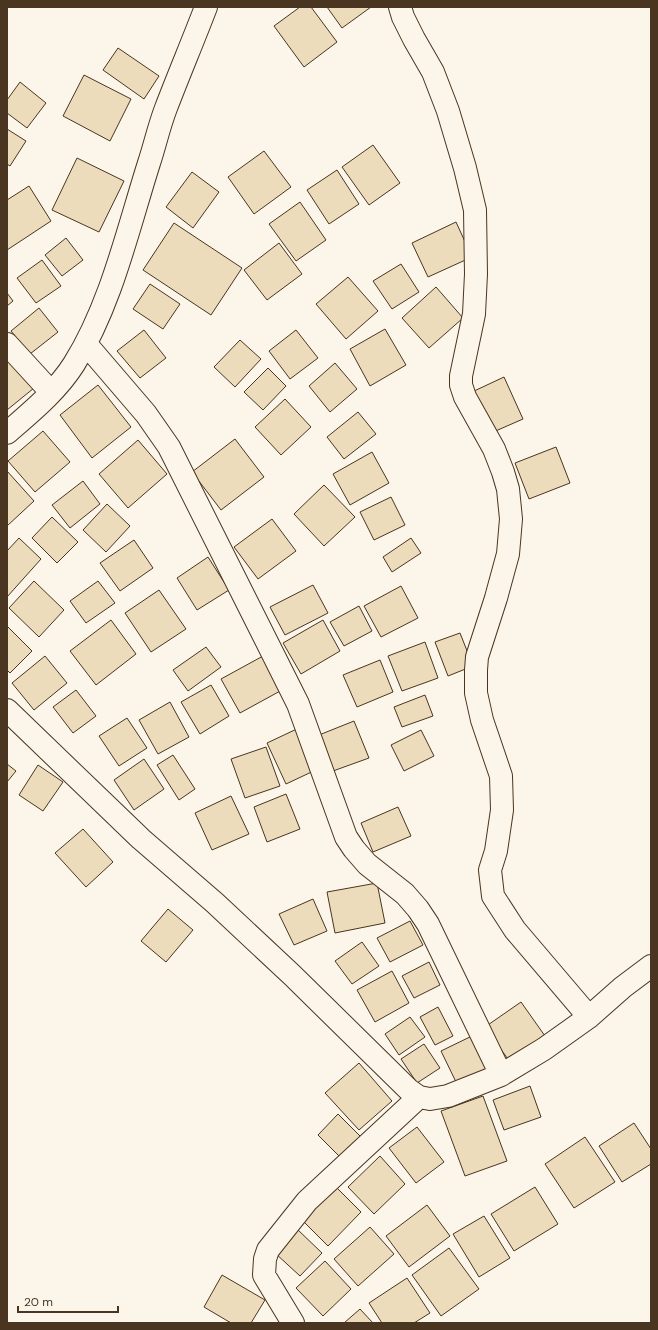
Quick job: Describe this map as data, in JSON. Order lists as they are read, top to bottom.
{
  "scale_bar": "20 m"
}
